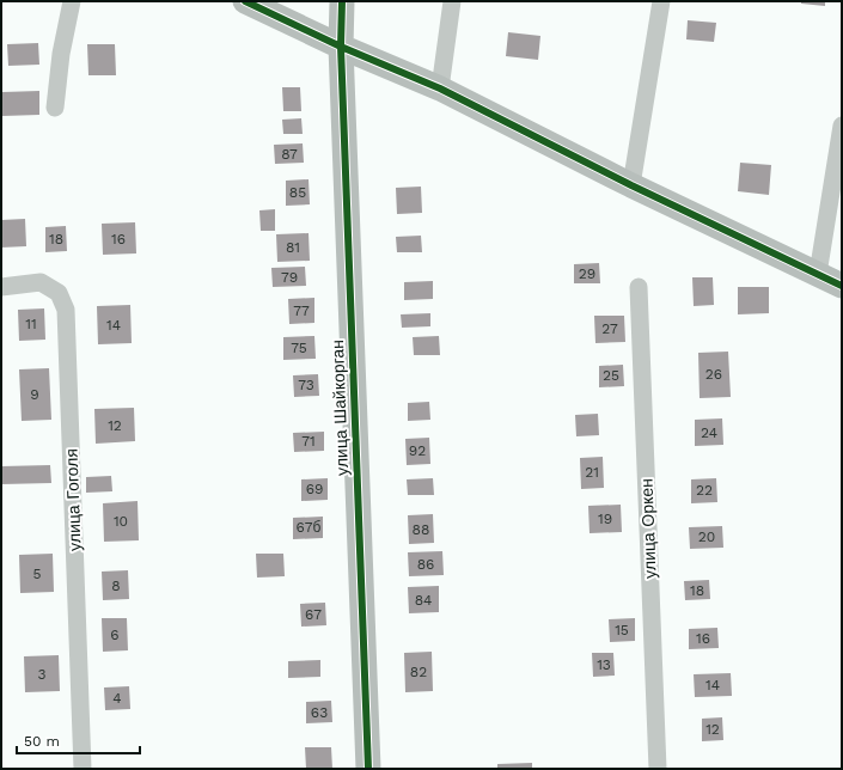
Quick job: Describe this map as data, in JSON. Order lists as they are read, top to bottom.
{
  "streets": {
    "street": ["улица Шайкорган", "улица Гоголя", "улица Оркен"]
  },
  "house_numbers": [
    "87",
    "85",
    "18",
    "16",
    "81",
    "29",
    "79",
    "77",
    "11",
    "14",
    "27",
    "75",
    "26",
    "25",
    "73",
    "9",
    "12",
    "24",
    "71",
    "92",
    "21",
    "69",
    "22",
    "19",
    "10",
    "67б",
    "88",
    "20",
    "86",
    "5",
    "8",
    "18",
    "84",
    "67",
    "15",
    "6",
    "16",
    "13",
    "82",
    "3",
    "14",
    "4",
    "63",
    "12"
  ],
  "scale_bar": "50 m"
}
